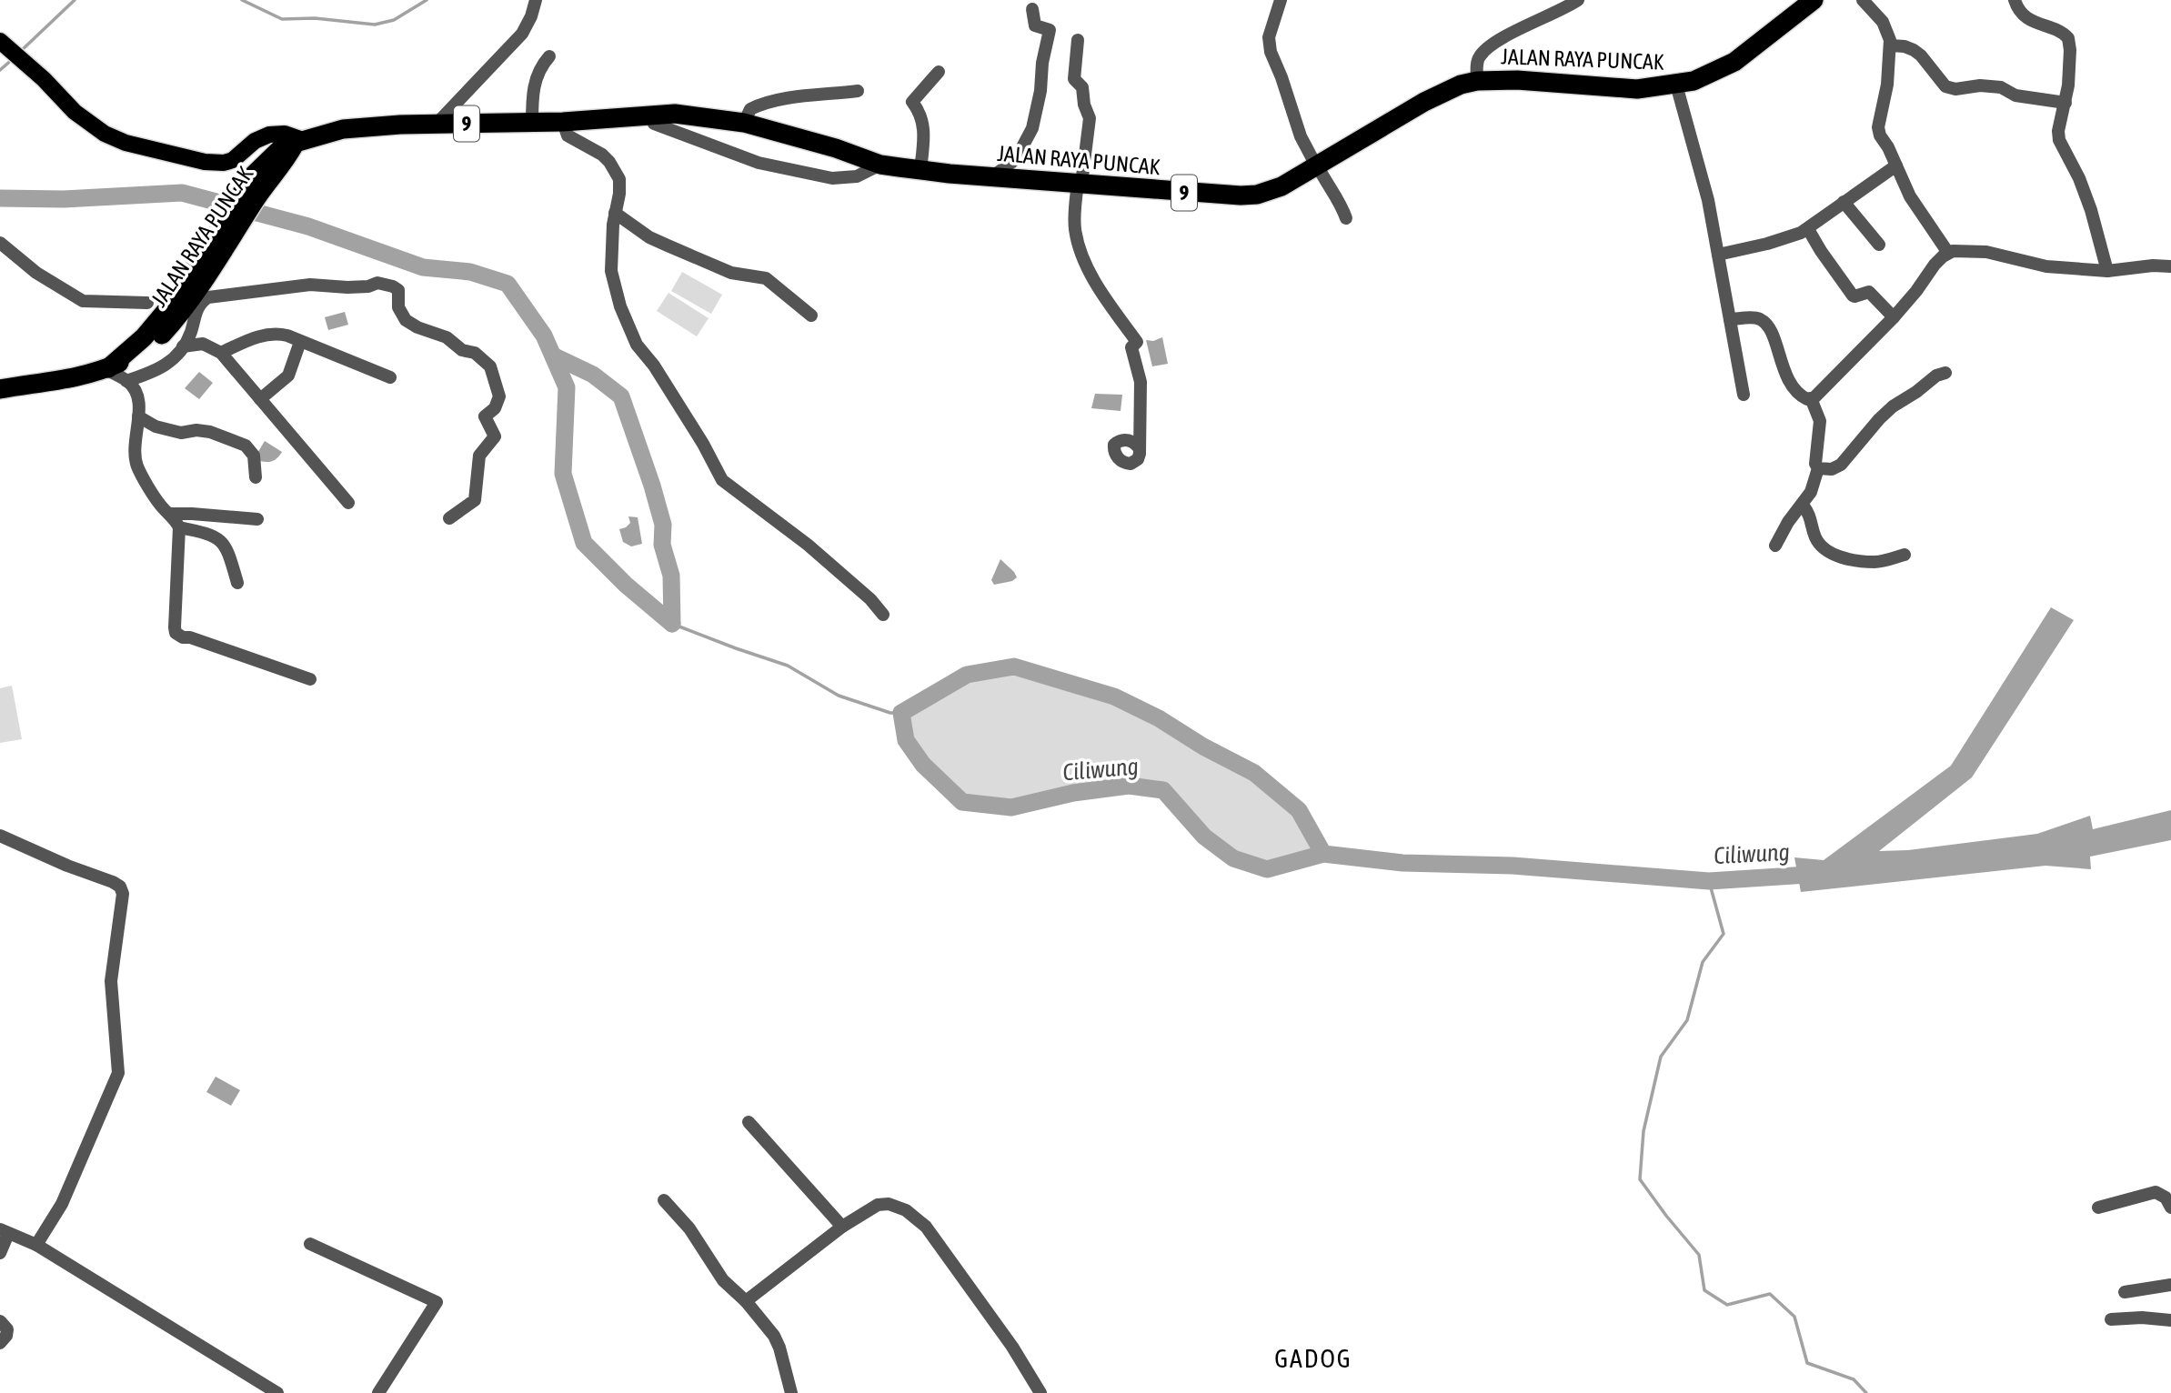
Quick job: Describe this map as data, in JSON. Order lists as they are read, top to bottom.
{
  "streets": {
    "highway": ["JALAN RAYA PUNCAK", "9"]
  },
  "districts": ["GADOG"],
  "water": ["Ciliwung"]
}
